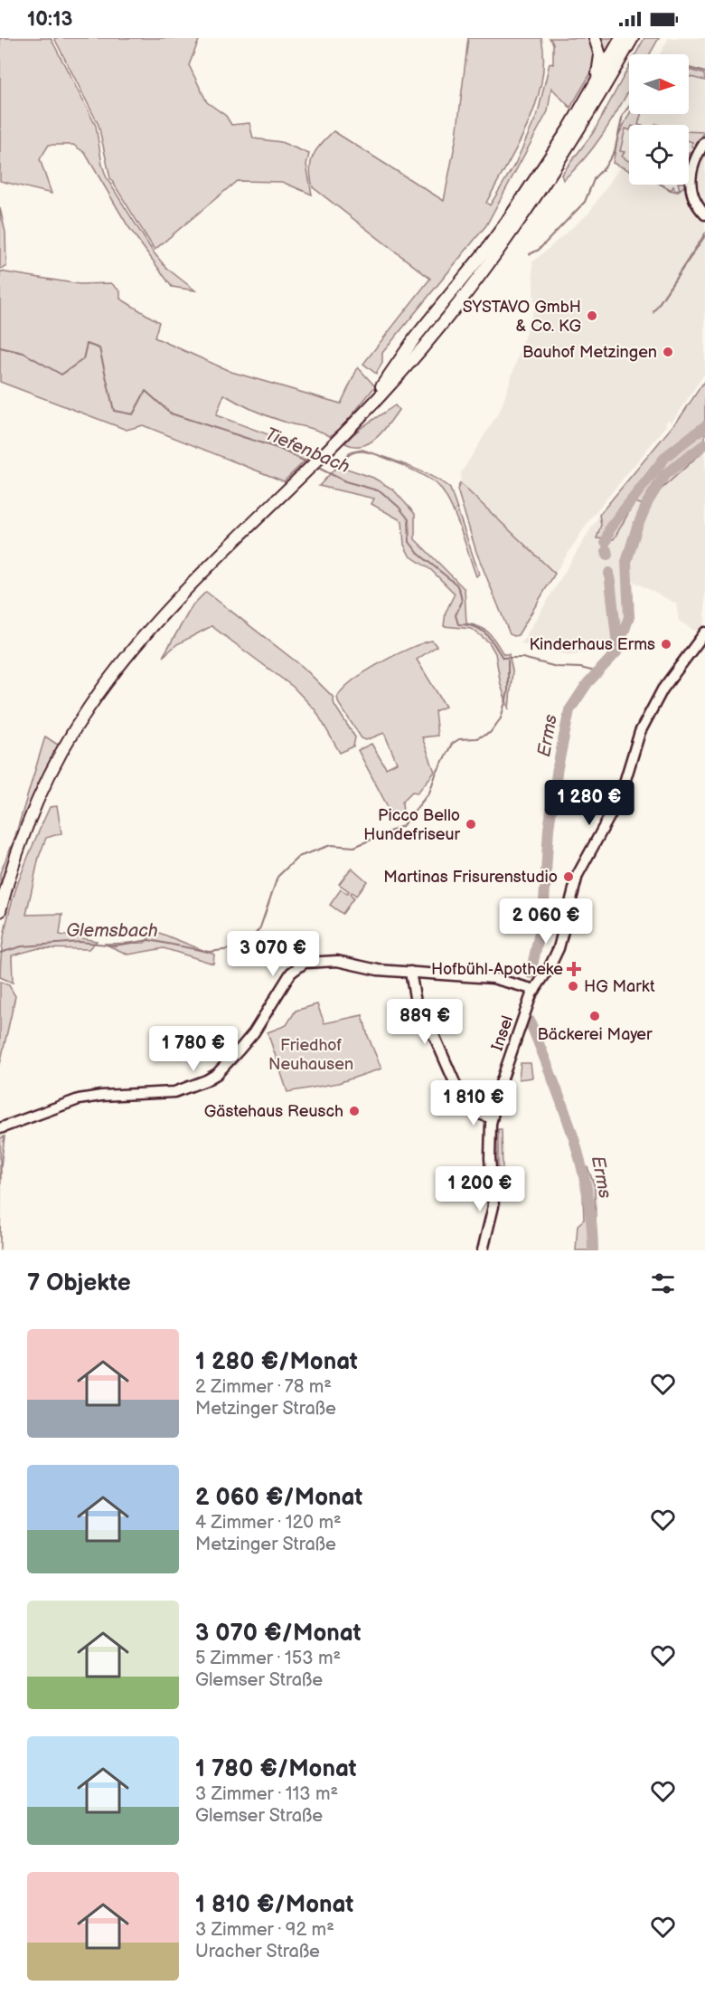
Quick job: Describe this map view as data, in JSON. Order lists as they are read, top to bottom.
{
  "streets": {
    "street": ["Insel"]
  },
  "water": ["Tiefenbach", "Erms", "Glemsbach"],
  "parks": ["Friedhof Neuhausen"],
  "places": {
    "other": [
      "SYSTAVO GmbH & Co. KG",
      "Bauhof Metzingen",
      "Kinderhaus Erms",
      "Picco Bello Hundefriseur",
      "Martinas Frisurenstudio",
      "HG Markt",
      "Bäckerei Mayer",
      "Gästehaus Reusch"
    ],
    "health": ["Hofbühl-Apotheke"]
  },
  "north": "right",
  "page": {
    "status": "10:13",
    "price": [
      "1 280 €",
      "2 060 €",
      "3 070 €",
      "889 €",
      "1 780 €",
      "1 810 €",
      "1 200 €"
    ],
    "heading": "7 Objekte",
    "list": [
      {
        "name": "1 280 €/Monat",
        "note": "2 Zimmer · 78 m² · Metzinger Straße"
      },
      {
        "name": "2 060 €/Monat",
        "note": "4 Zimmer · 120 m² · Metzinger Straße"
      },
      {
        "name": "3 070 €/Monat",
        "note": "5 Zimmer · 153 m² · Glemser Straße"
      },
      {
        "name": "1 780 €/Monat",
        "note": "3 Zimmer · 113 m² · Glemser Straße"
      },
      {
        "name": "1 810 €/Monat",
        "note": "3 Zimmer · 92 m² · Uracher Straße"
      }
    ]
  }
}
